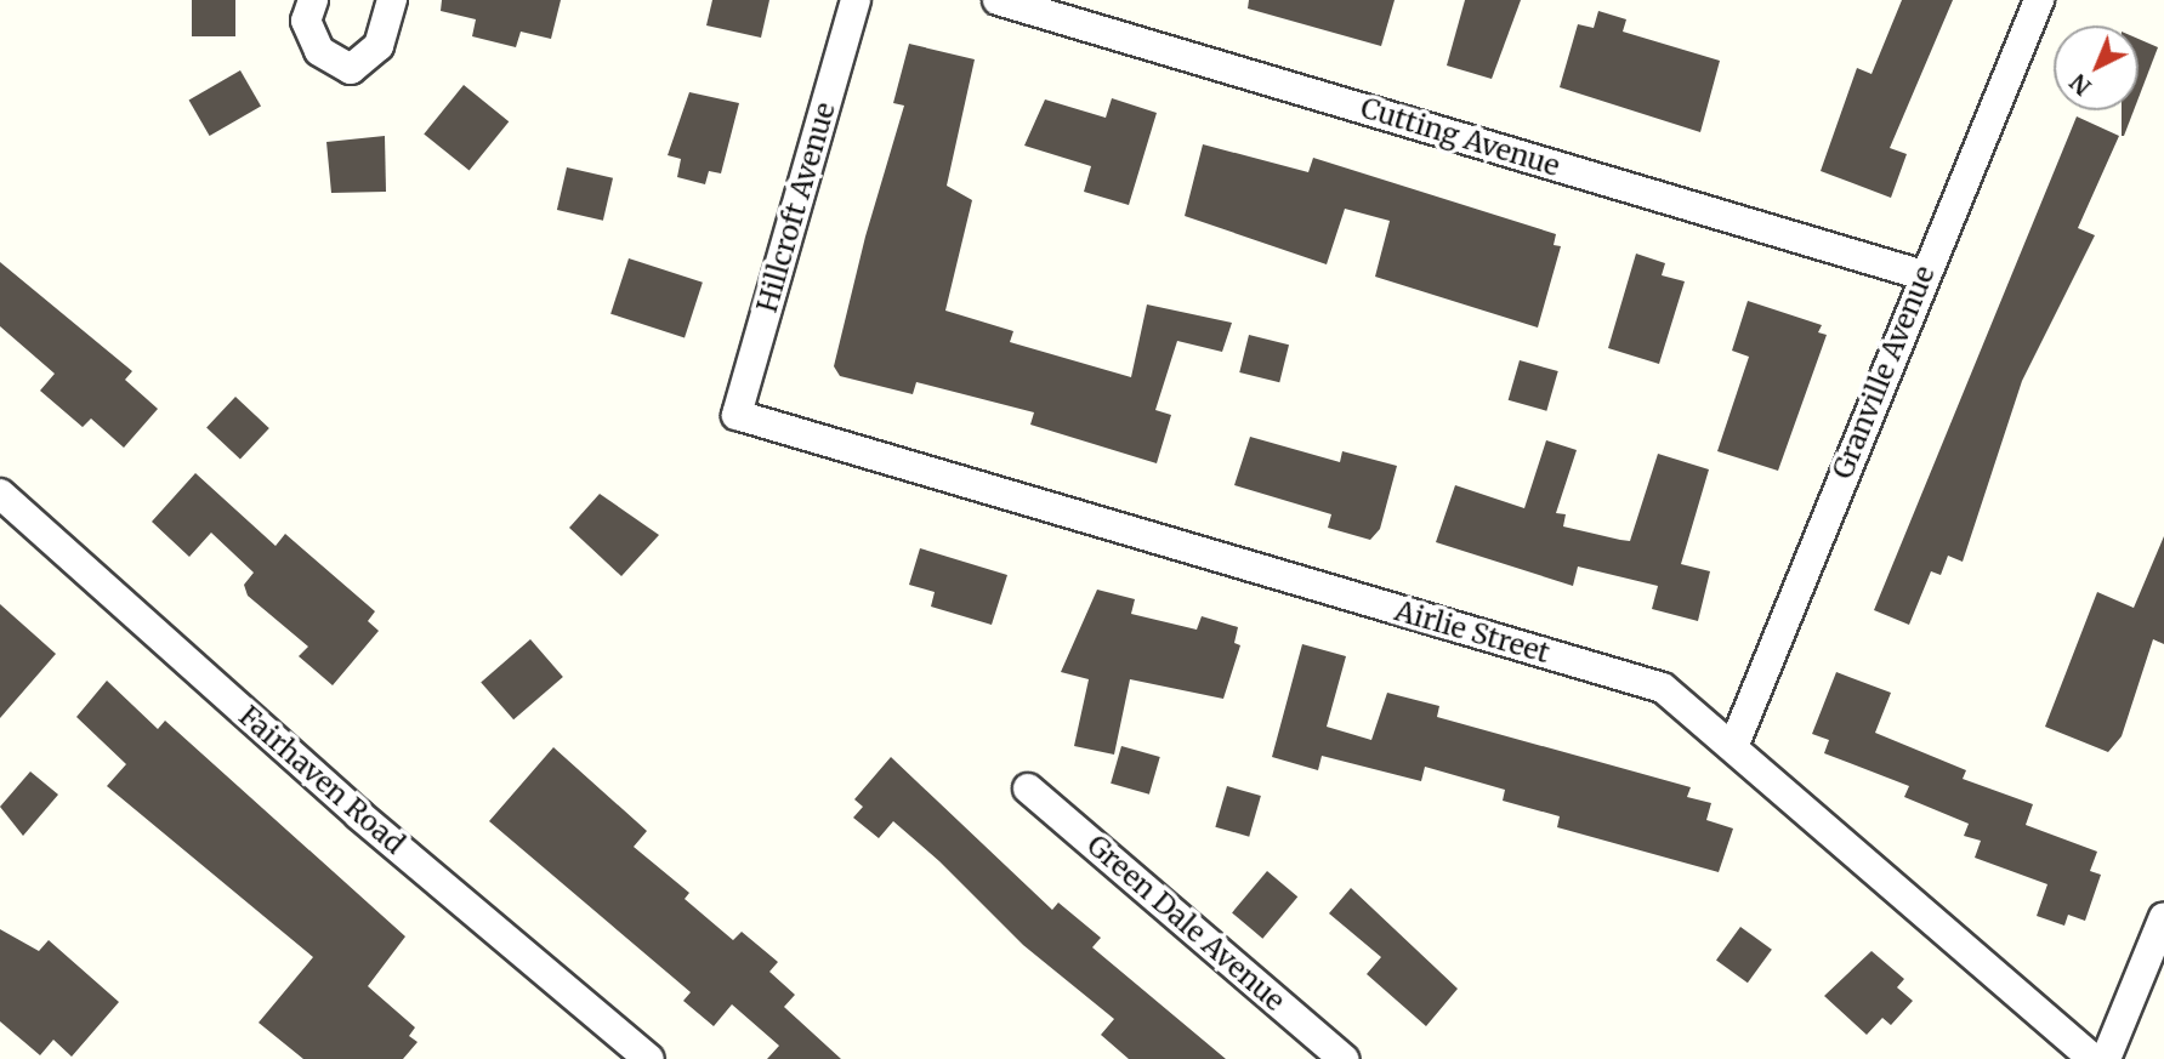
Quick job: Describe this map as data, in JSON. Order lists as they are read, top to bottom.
{
  "streets": {
    "street": [
      "Cutting Avenue",
      "Hillcroft Avenue",
      "Granville Avenue",
      "Airlie Street",
      "Fairhaven Road",
      "Green Dale Avenue"
    ]
  },
  "crossings": [
    ["Cutting Avenue", "Granville Avenue"],
    ["Hillcroft Avenue", "Airlie Street"],
    ["Granville Avenue", "Airlie Street"]
  ],
  "north": "bottom left"
}
